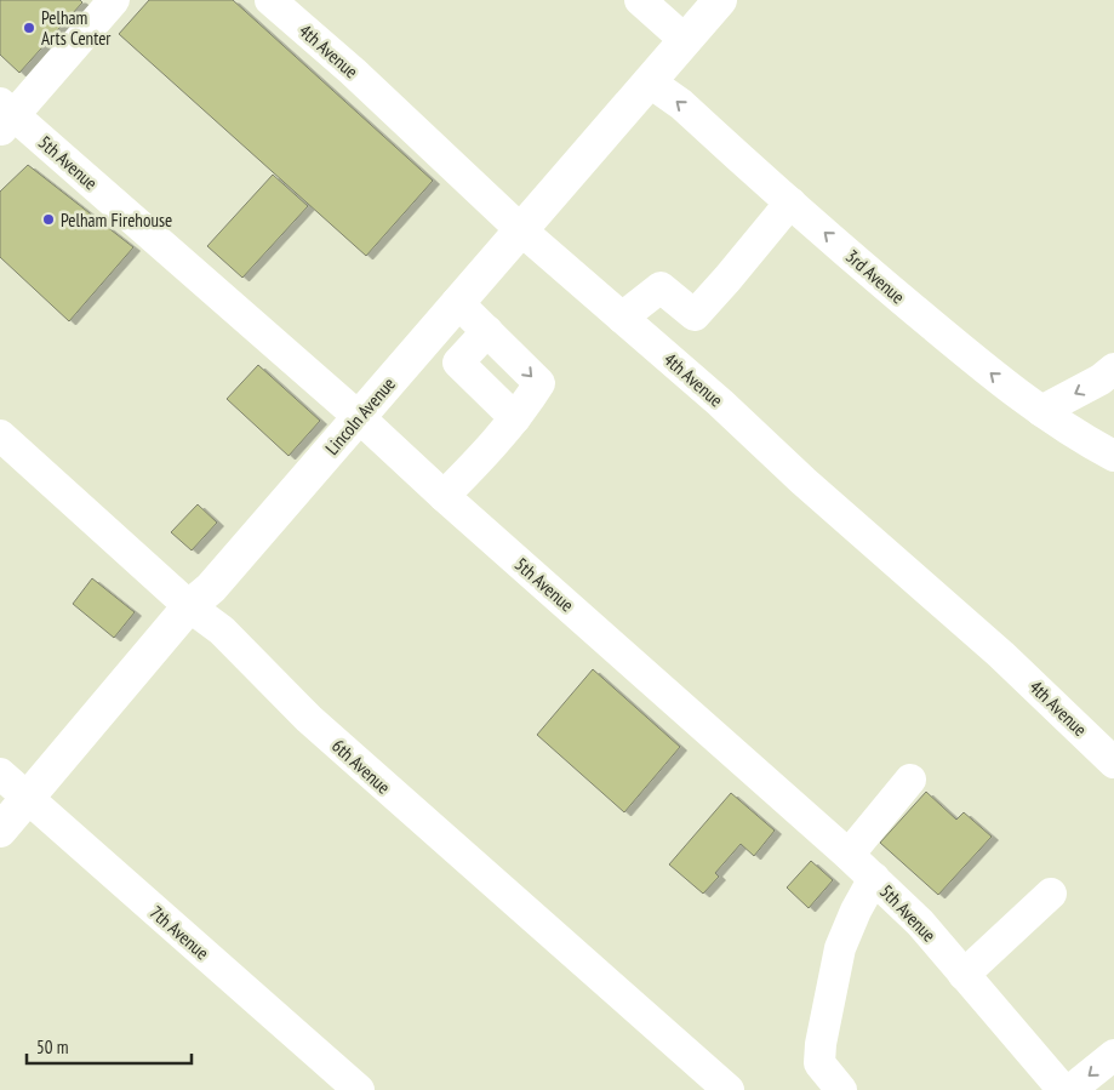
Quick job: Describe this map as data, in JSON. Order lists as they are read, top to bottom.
{
  "streets": {
    "main road": ["Lincoln Avenue"],
    "street": [
      "4th Avenue",
      "5th Avenue",
      "3rd Avenue",
      "6th Avenue",
      "7th Avenue"
    ]
  },
  "crossings": [
    ["4th Avenue", "Lincoln Avenue"],
    ["5th Avenue", "Lincoln Avenue"],
    ["3rd Avenue", "Lincoln Avenue"],
    ["Lincoln Avenue", "6th Avenue"],
    ["Lincoln Avenue", "7th Avenue"]
  ],
  "one_way": ["3rd Avenue"],
  "places": ["Pelham Arts Center", "Pelham Firehouse"],
  "scale_bar": "50 m"
}
